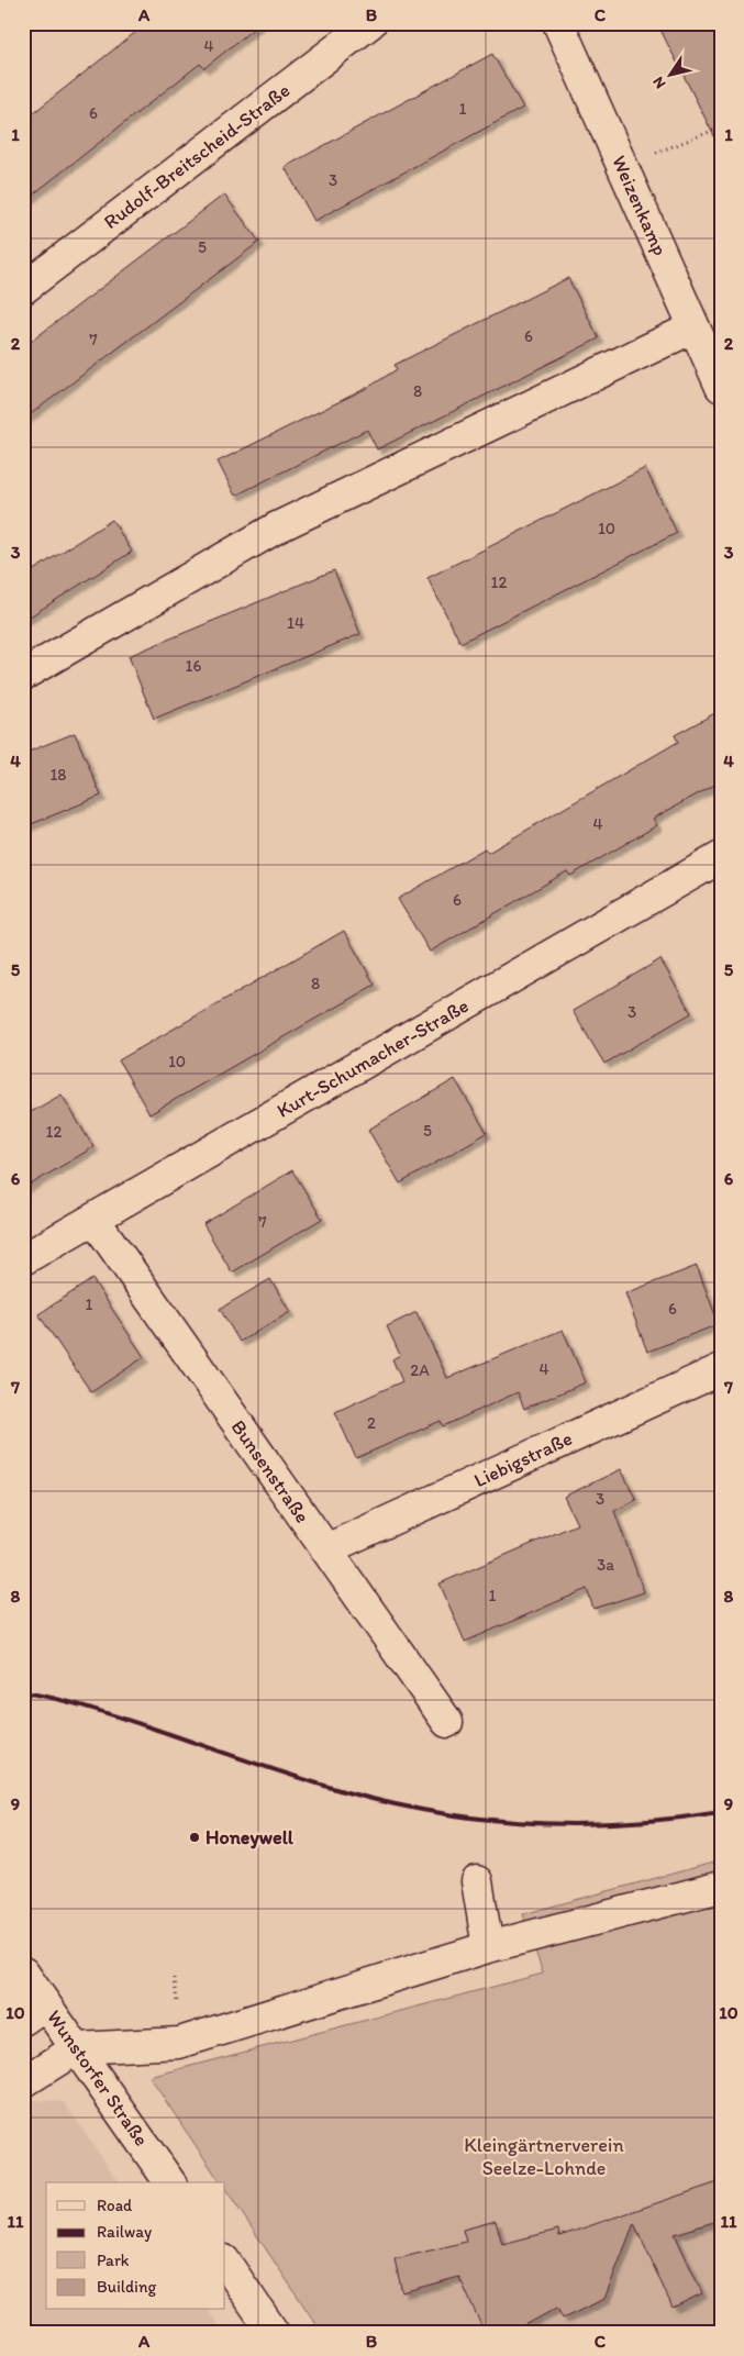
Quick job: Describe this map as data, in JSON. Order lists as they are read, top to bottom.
{
  "streets": {
    "street": [
      "Rudolf-Breitscheid-Straße",
      "Weizenkamp",
      "Kurt-Schumacher-Straße",
      "Liebigstraße",
      "Bunsenstraße",
      "Wunstorfer Straße"
    ]
  },
  "crossings": [
    ["Kurt-Schumacher-Straße", "Bunsenstraße"],
    ["Liebigstraße", "Bunsenstraße"]
  ],
  "parks": ["Kleingärtnerverein Seelze-Lohnde"],
  "places": ["Honeywell"],
  "house_numbers": [
    "4",
    "1",
    "6",
    "3",
    "5",
    "6",
    "7",
    "8",
    "10",
    "12",
    "14",
    "16",
    "18",
    "4",
    "6",
    "8",
    "3",
    "10",
    "5",
    "12",
    "7",
    "1",
    "6",
    "4",
    "2A",
    "2",
    "3",
    "3a",
    "1"
  ],
  "legend": [
    "Road",
    "Railway",
    "Park",
    "Building"
  ],
  "north": "bottom left",
  "grid": {
    "columns": ["A", "B", "C"],
    "rows": [
      "1",
      "2",
      "3",
      "4",
      "5",
      "6",
      "7",
      "8",
      "9",
      "10",
      "11"
    ]
  }
}
